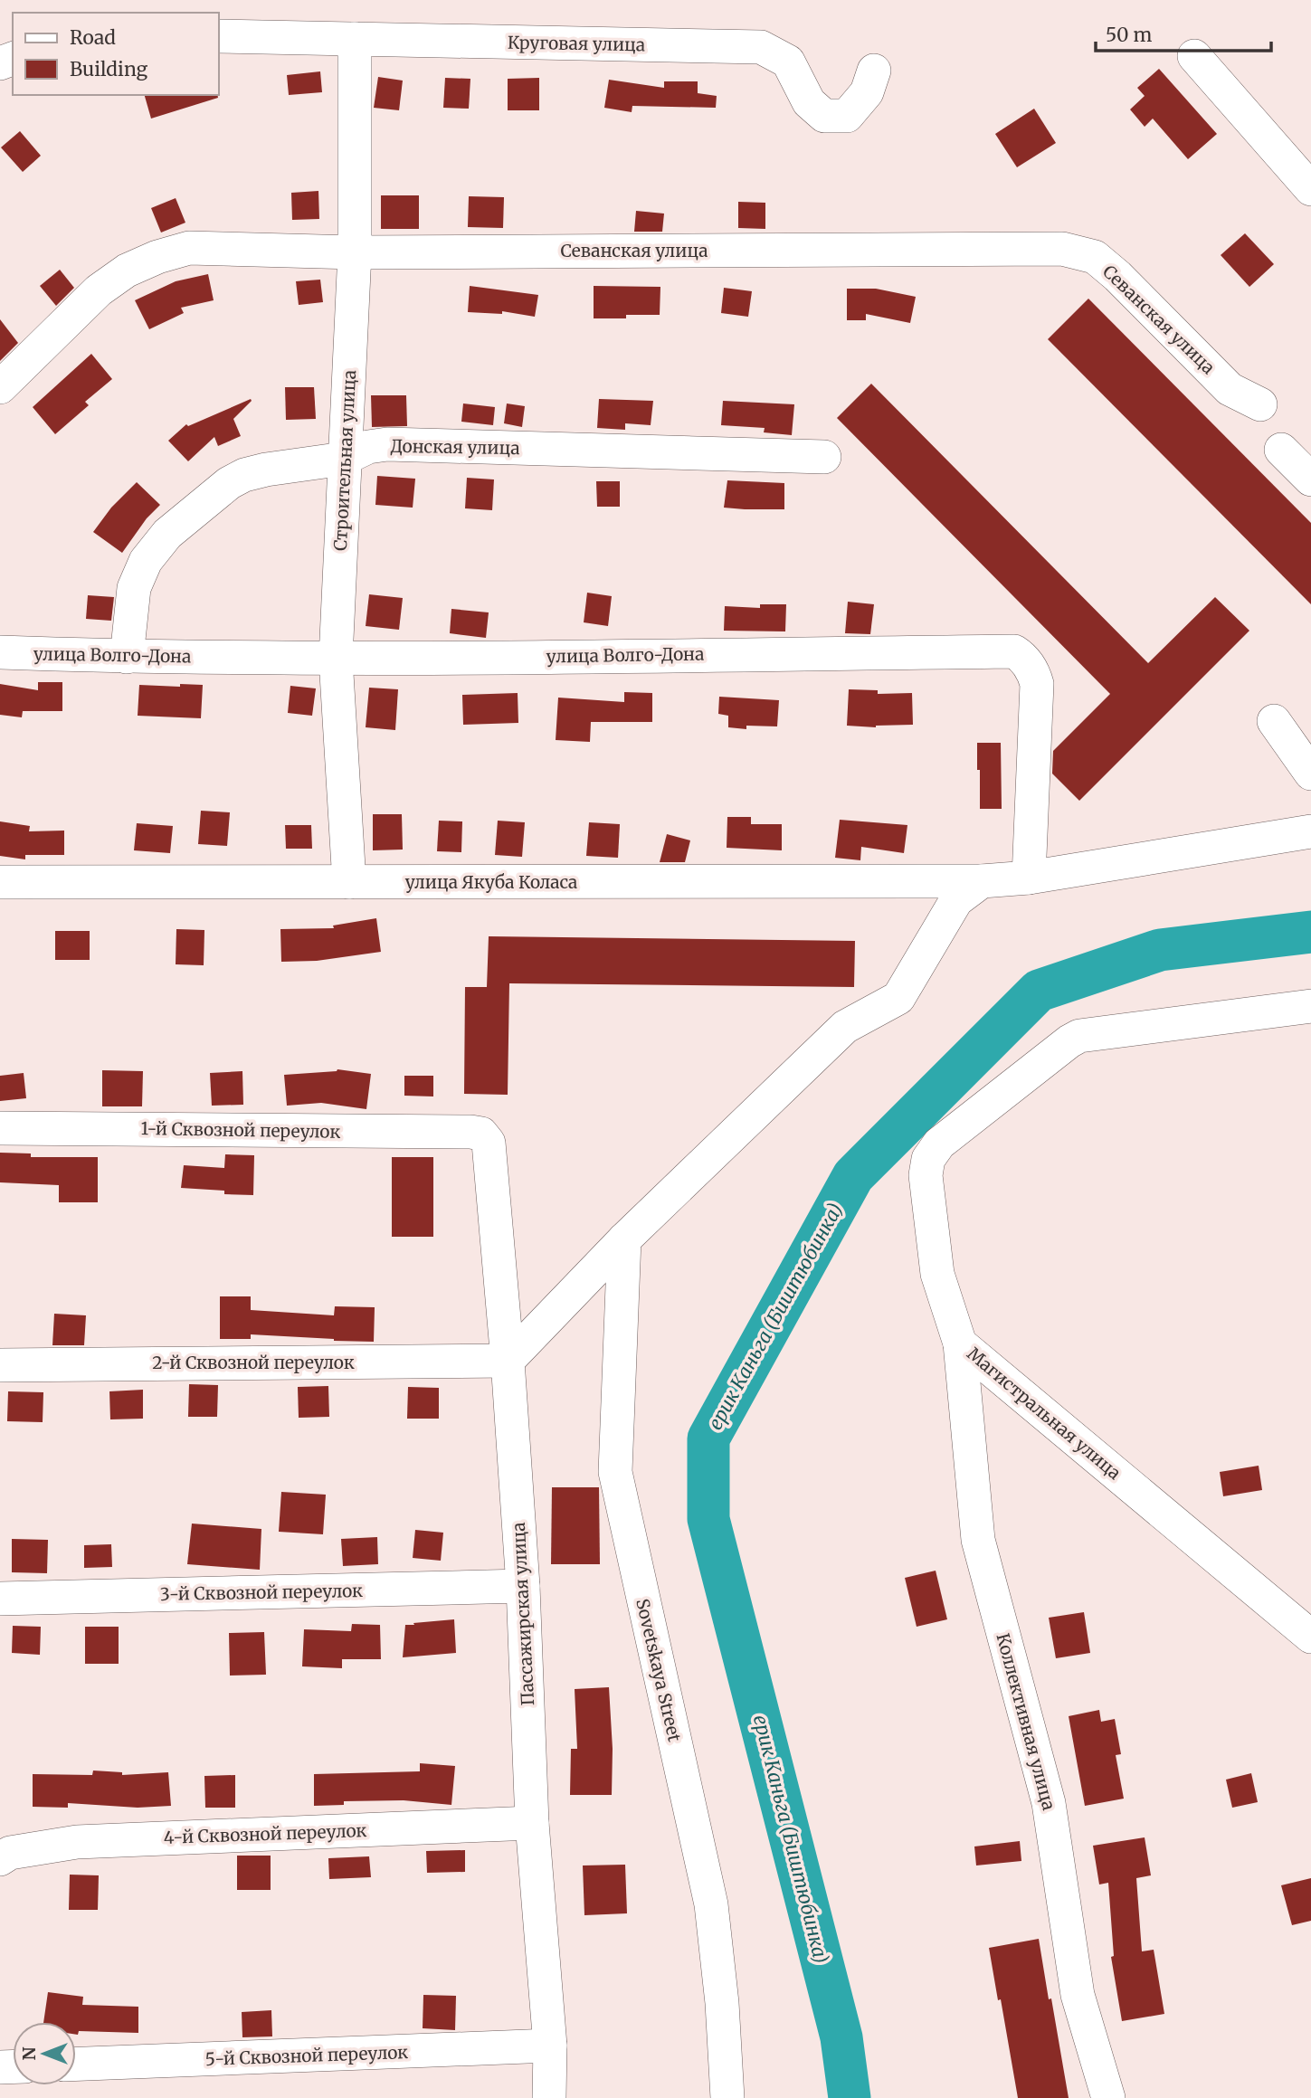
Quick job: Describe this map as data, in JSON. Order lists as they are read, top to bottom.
{
  "streets": {
    "street": [
      "Круговая улица",
      "Севанская улица",
      "Донская улица",
      "Строительная улица",
      "улица Волго-Дона",
      "улица Якуба Коласа",
      "1-й Сквозной переулок",
      "2-й Сквозной переулок",
      "Магистральная улица",
      "3-й Сквозной переулок",
      "Пассажирская улица",
      "Sovetskaya Street",
      "Коллективная улица",
      "4-й Сквозной переулок",
      "5-й Сквозной переулок"
    ]
  },
  "crossings": [
    ["Круговая улица", "Строительная улица"],
    ["Севанская улица", "Строительная улица"],
    ["Донская улица", "Строительная улица"],
    ["Донская улица", "улица Волго-Дона"],
    ["Строительная улица", "улица Волго-Дона"],
    ["Строительная улица", "улица Якуба Коласа"],
    ["улица Волго-Дона", "улица Якуба Коласа"],
    ["1-й Сквозной переулок", "Пассажирская улица"],
    ["2-й Сквозной переулок", "Пассажирская улица"],
    ["Магистральная улица", "Коллективная улица"],
    ["3-й Сквозной переулок", "Пассажирская улица"],
    ["Пассажирская улица", "4-й Сквозной переулок"],
    ["Пассажирская улица", "5-й Сквозной переулок"]
  ],
  "water": ["ерик Каньга (Биштюбинка)"],
  "legend": ["Road", "Building"],
  "scale_bar": "50 m",
  "north": "left"
}
